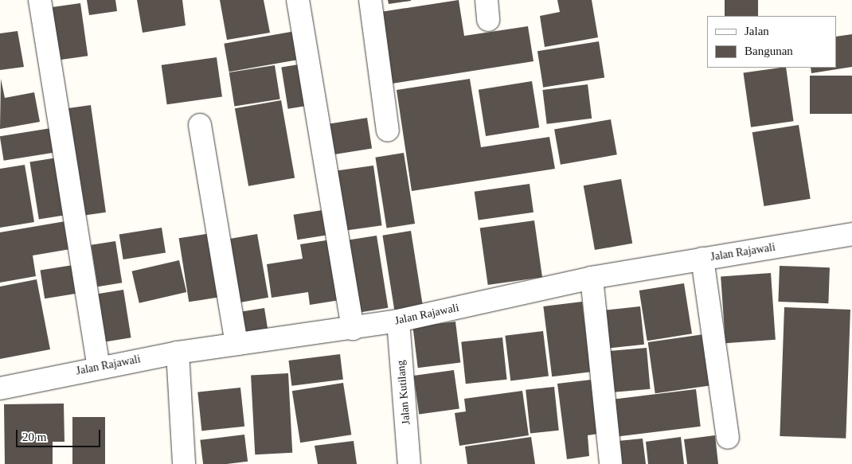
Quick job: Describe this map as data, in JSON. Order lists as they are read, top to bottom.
{
  "streets": {
    "street": ["Jalan Rajawali", "Jalan Kutilang"]
  },
  "crossings": [
    ["Jalan Rajawali", "Jalan Kutilang"]
  ],
  "legend": ["Jalan", "Bangunan"],
  "scale_bar": "20 m"
}
